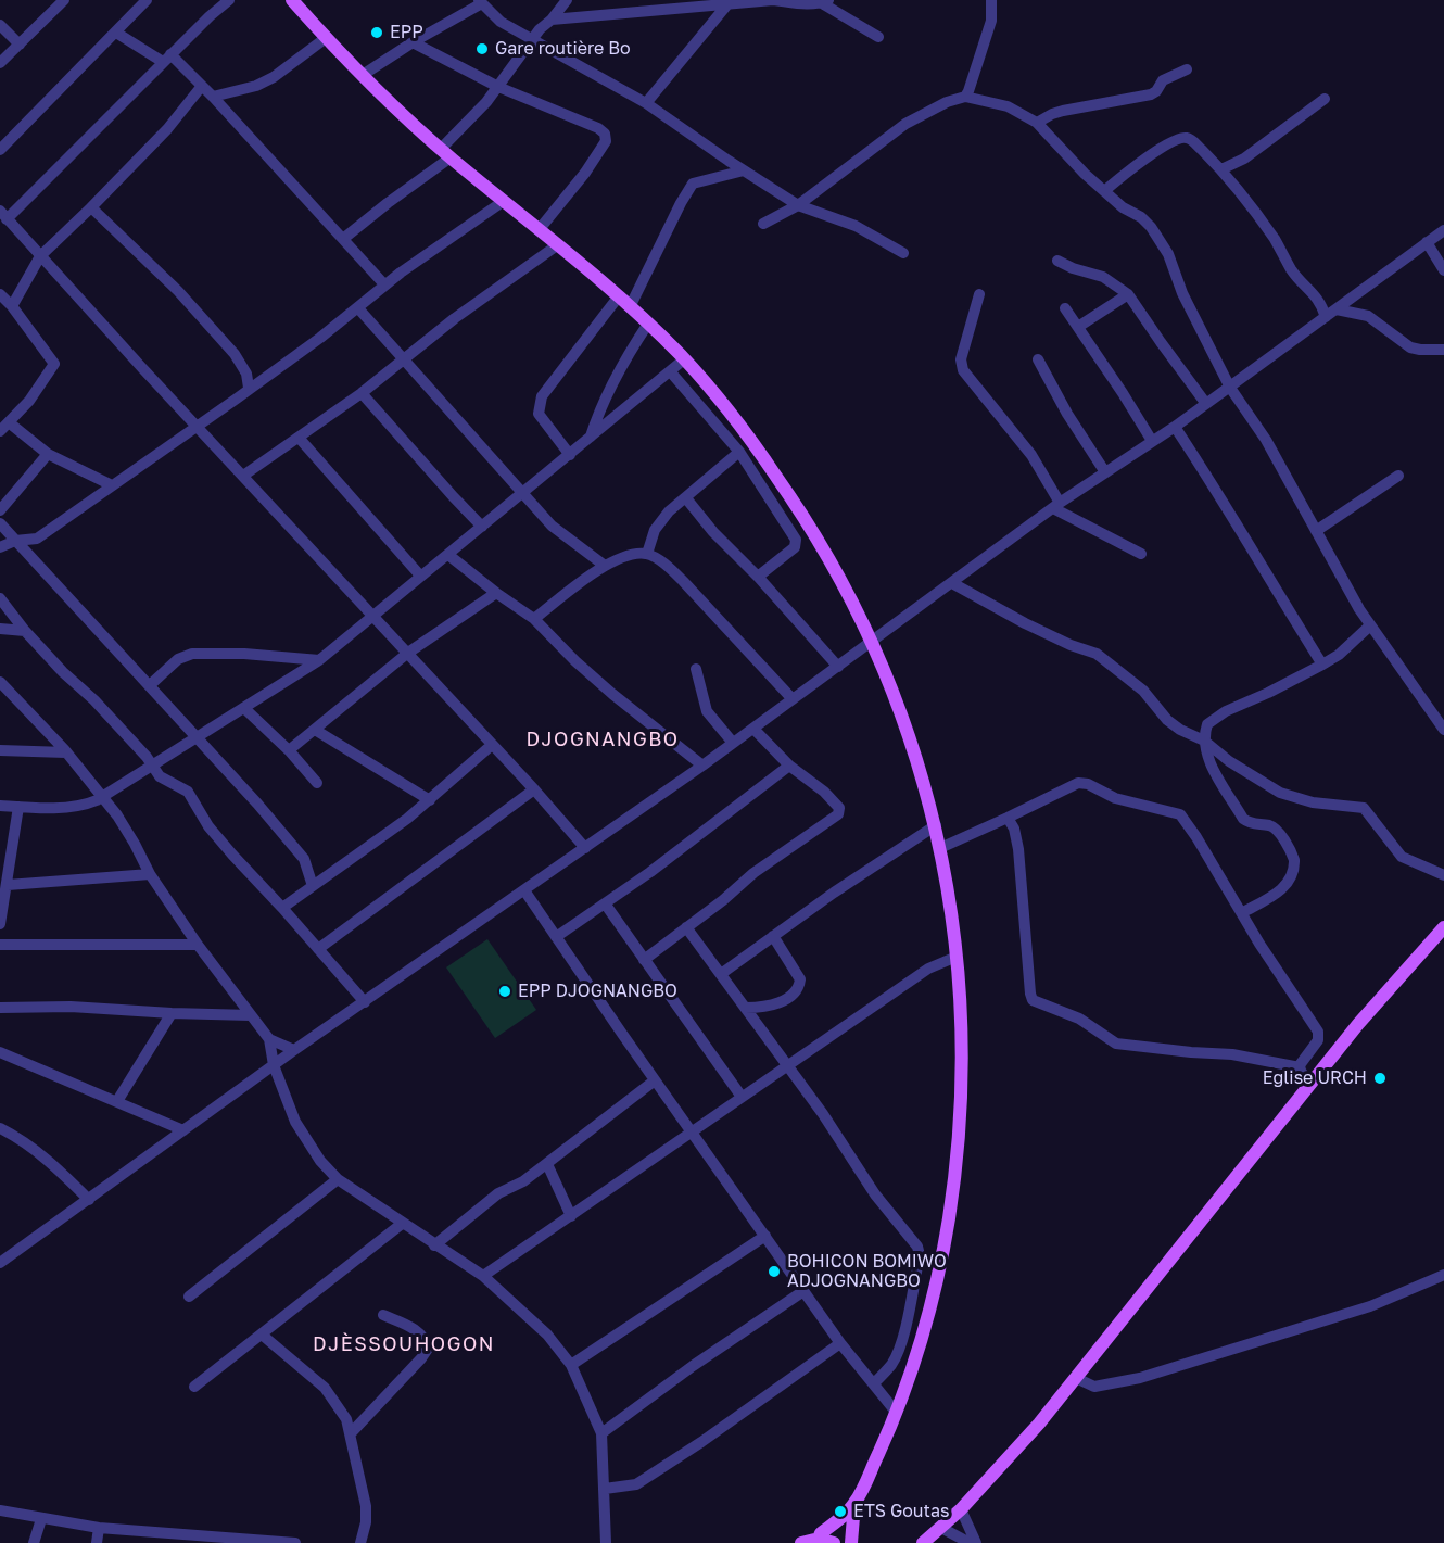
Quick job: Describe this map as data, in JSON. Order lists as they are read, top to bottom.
{
  "districts": ["DJOGNANGBO", "DJÈSSOUHOGON"],
  "places": [
    "EPP",
    "Gare routière Bo",
    "EPP DJOGNANGBO",
    "Eglise URCH",
    "BOHICON BOMIWO ADJOGNANGBO",
    "ETS Goutas"
  ]
}
